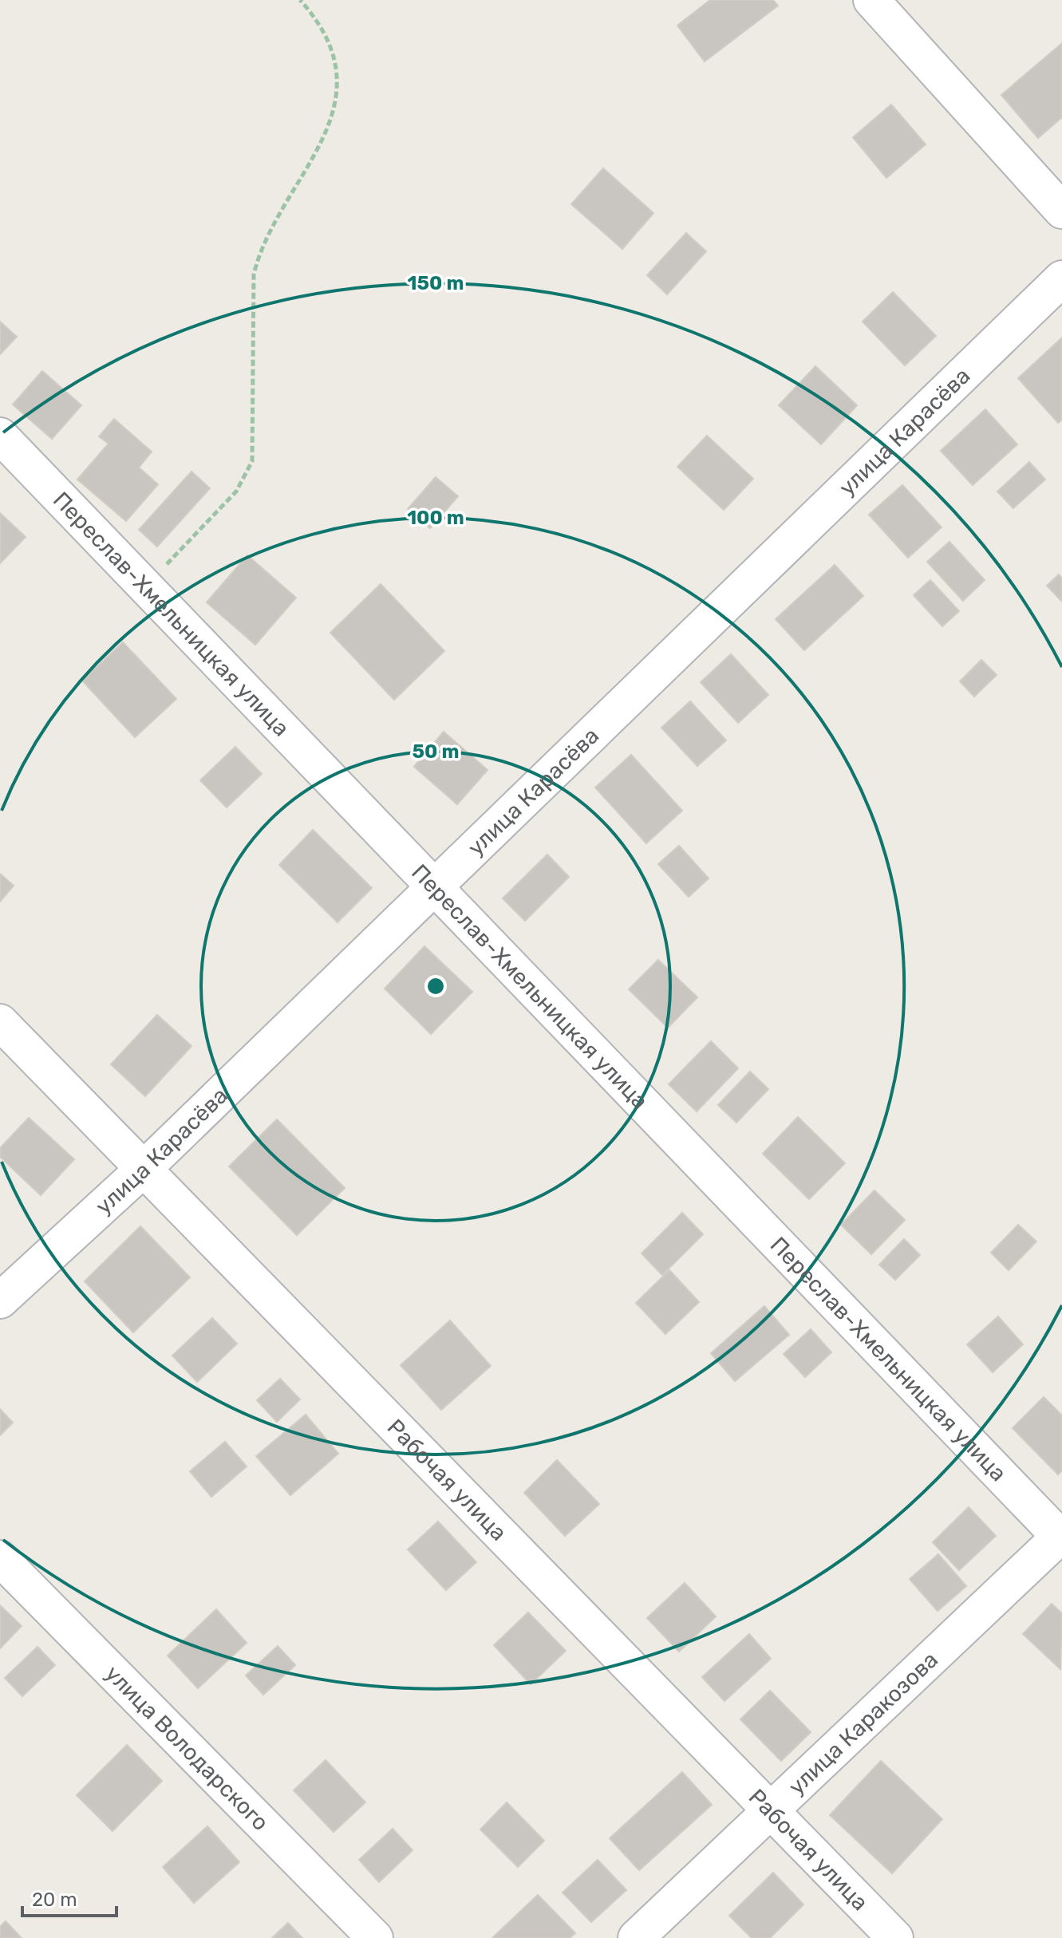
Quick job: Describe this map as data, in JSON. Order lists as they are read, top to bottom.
{
  "streets": {
    "street": [
      "улица Карасёва",
      "Переслав-Хмельницкая улица",
      "Рабочая улица",
      "улица Каракозова",
      "улица Володарского"
    ]
  },
  "crossings": [
    ["улица Карасёва", "Переслав-Хмельницкая улица"],
    ["улица Карасёва", "Рабочая улица"],
    ["Переслав-Хмельницкая улица", "улица Каракозова"],
    ["Рабочая улица", "улица Каракозова"]
  ],
  "scale_bar": "20 m",
  "rings": ["150 m", "100 m", "50 m"]
}
